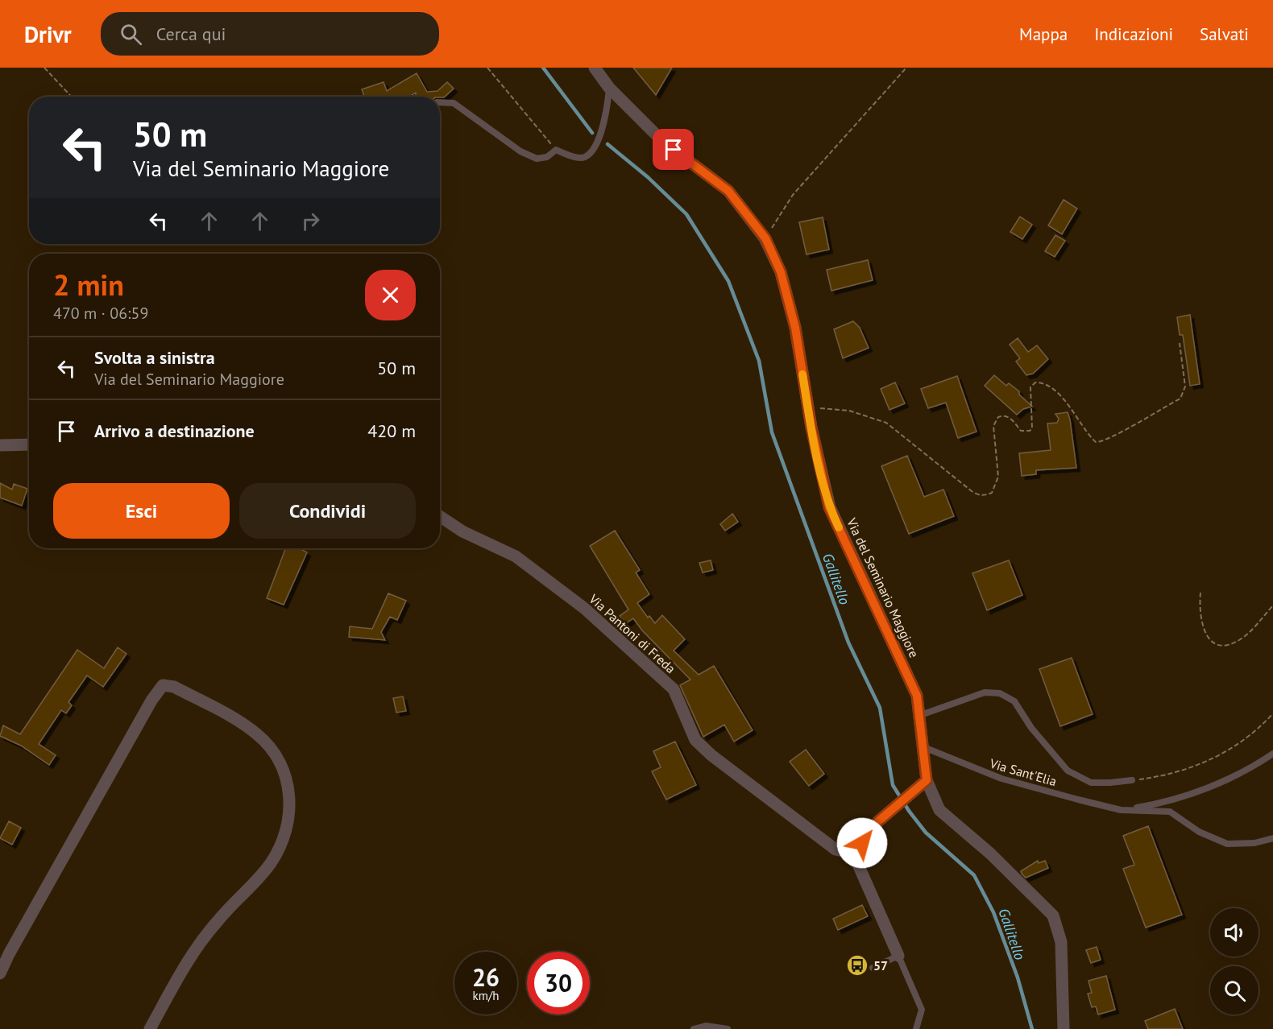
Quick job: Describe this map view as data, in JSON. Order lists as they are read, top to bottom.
{
  "streets": {
    "street": ["Via del Seminario Maggiore", "Via Pantoni di Freda"],
    "lane": ["Via Sant'Elia"]
  },
  "crossings": [
    ["Via del Seminario Maggiore", "Via Sant'Elia"]
  ],
  "water": ["Gallitello"],
  "places": {
    "bus stop": ["57"]
  },
  "page": {
    "header": "Drivr",
    "search": "Cerca qui",
    "nav": ["Mappa", "Indicazioni", "Salvati"],
    "turn": ["50 m", "Via del Seminario Maggiore"],
    "heading": ["2 min", "470 m · 06:59"],
    "list": [
      {
        "name": "Svolta a sinistra",
        "note": "Via del Seminario Maggiore",
        "value": "50 m"
      },
      {
        "name": "Arrivo a destinazione",
        "value": "420 m"
      }
    ],
    "buttons": ["Esci", "Condividi"],
    "speed": "26 km/h",
    "limit": "30"
  }
}
